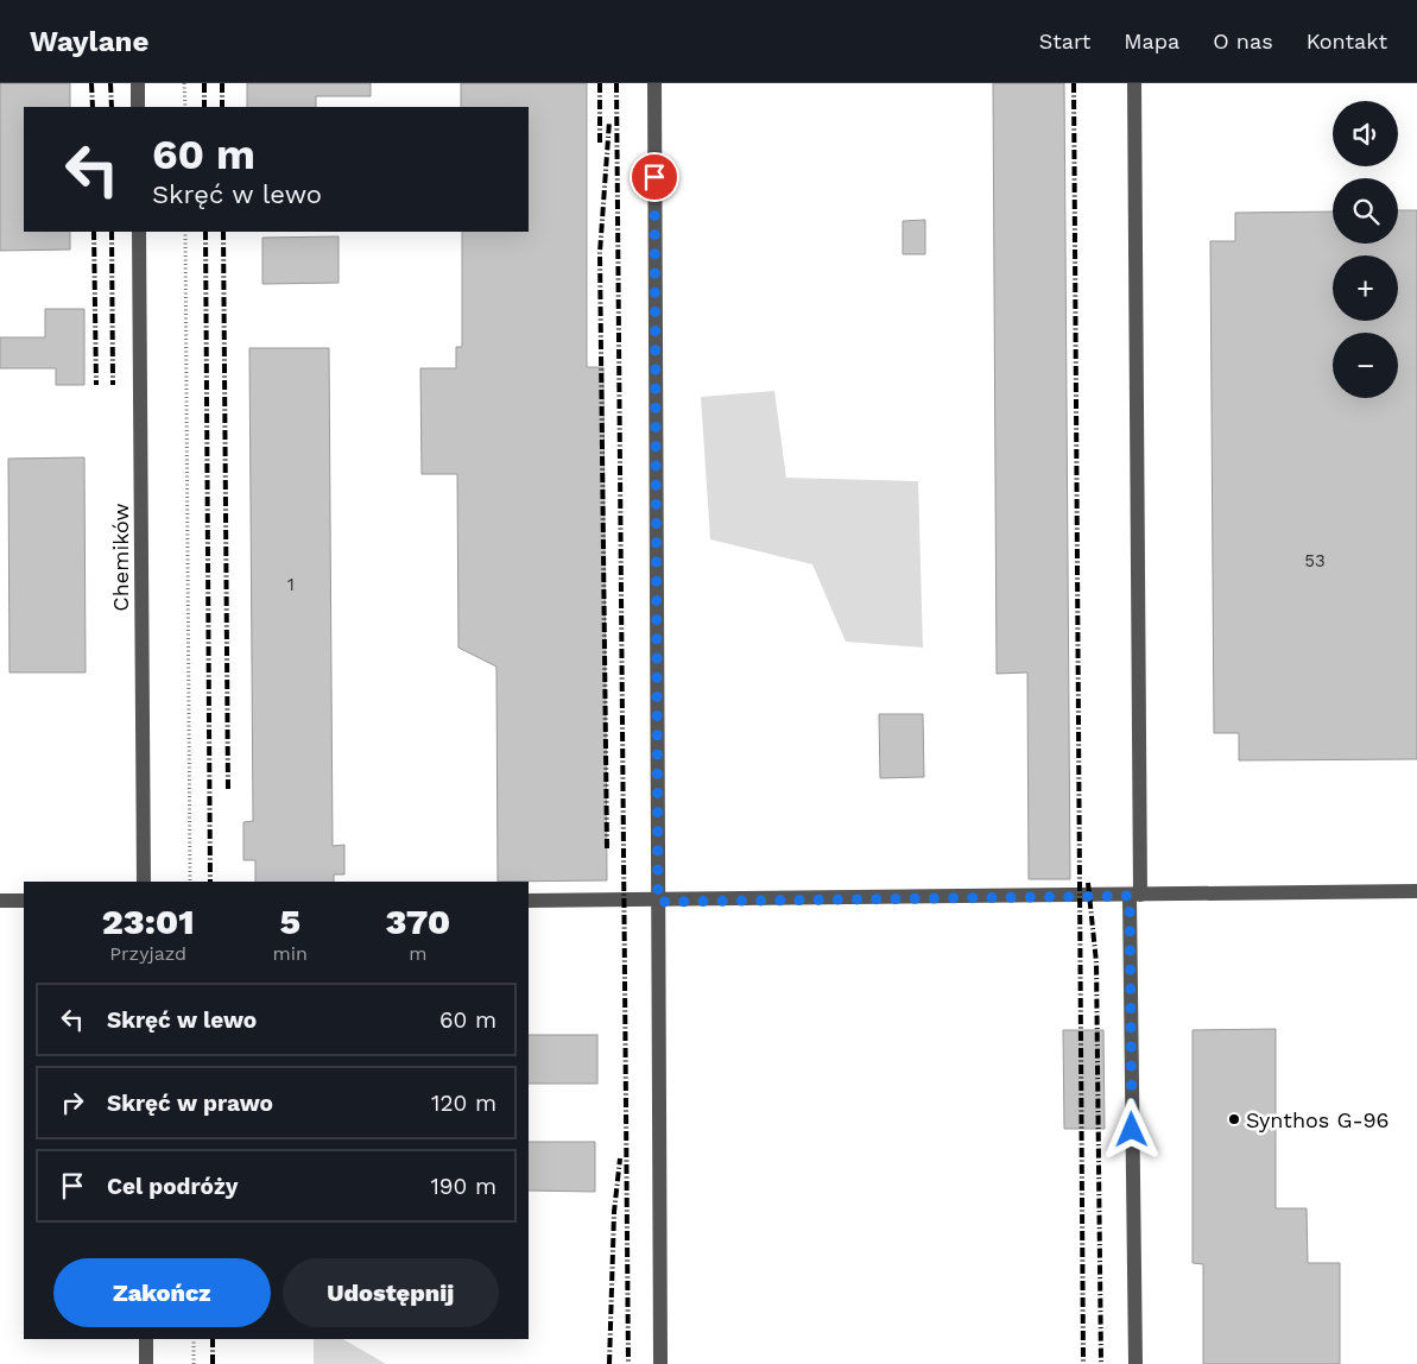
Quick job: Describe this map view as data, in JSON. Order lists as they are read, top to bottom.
{
  "streets": {
    "lane": ["Chemików"]
  },
  "places": ["Synthos G-96"],
  "house_numbers": ["53", "1"],
  "page": {
    "header": "Waylane",
    "nav": [
      "Start",
      "Mapa",
      "O nas",
      "Kontakt"
    ],
    "map_buttons": ["+", "−"],
    "turn": ["60 m", "Skręć w lewo"],
    "eta": [
      "23:01",
      "Przyjazd",
      "5",
      "min",
      "370",
      "m"
    ],
    "list": [
      {
        "name": "Skręć w lewo",
        "value": "60 m"
      },
      {
        "name": "Skręć w prawo",
        "value": "120 m"
      },
      {
        "name": "Cel podróży",
        "value": "190 m"
      }
    ],
    "buttons": ["Zakończ", "Udostępnij"]
  }
}
